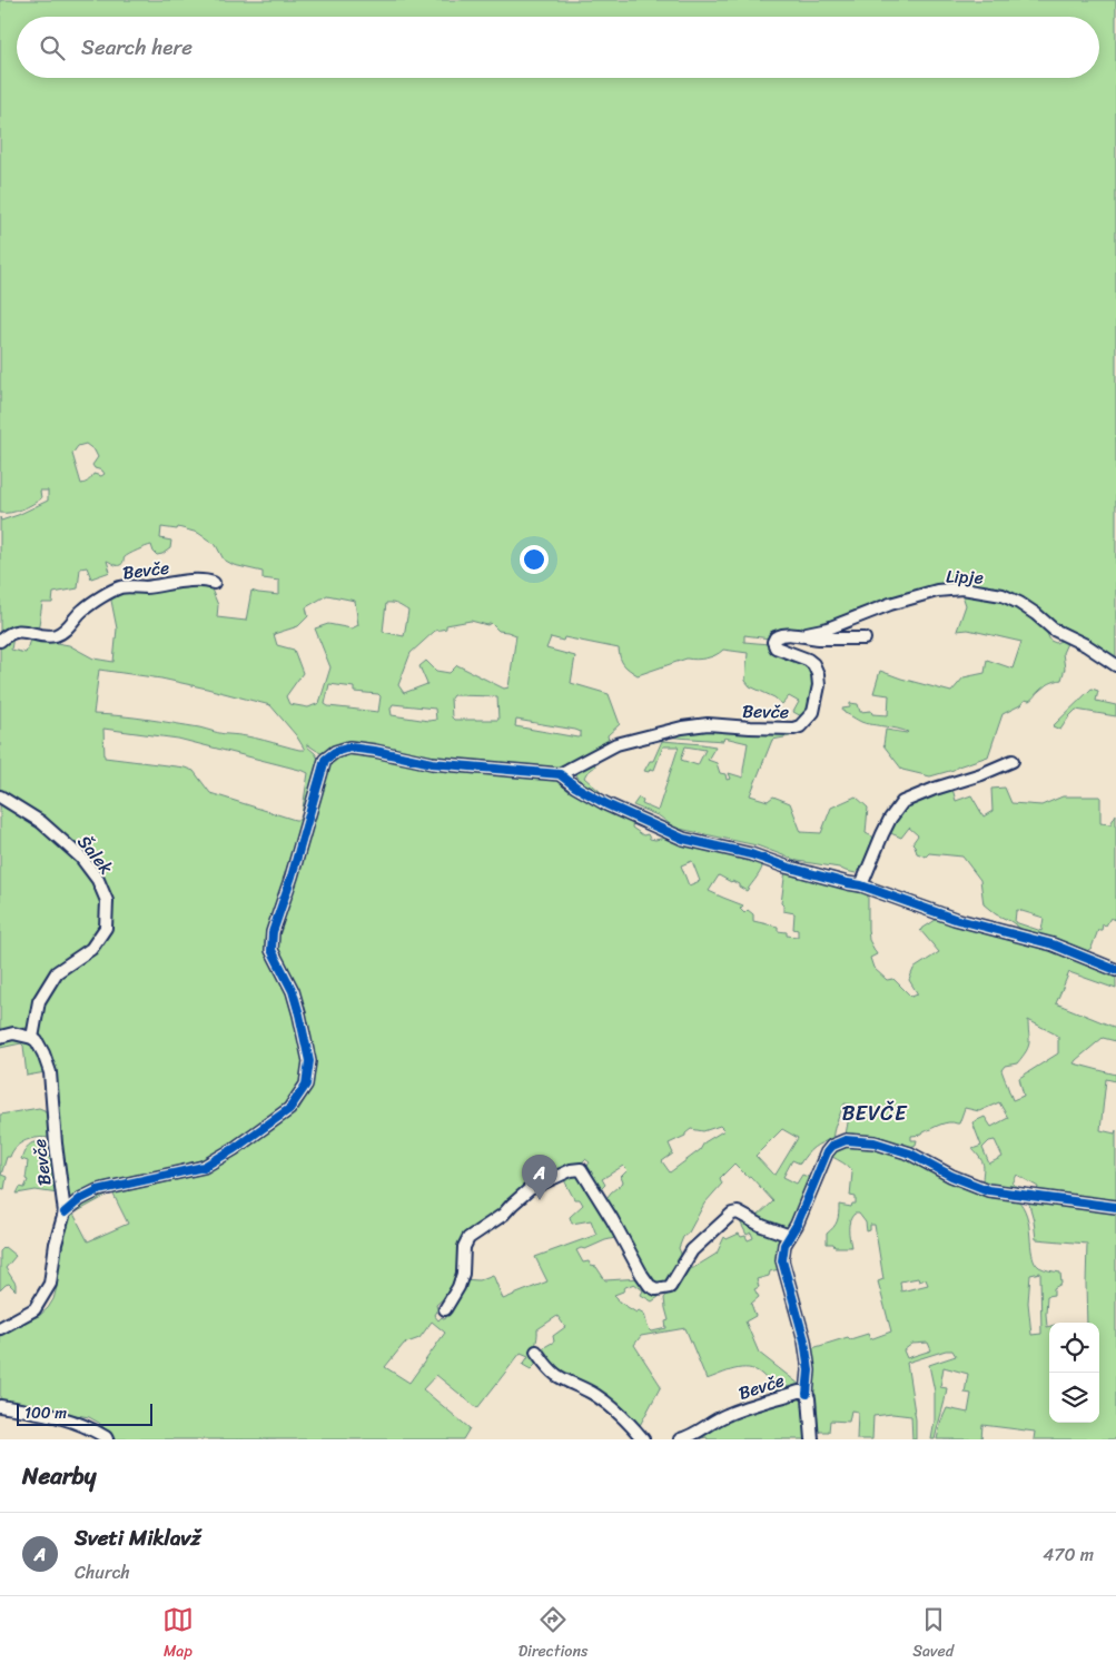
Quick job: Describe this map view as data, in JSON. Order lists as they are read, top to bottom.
{
  "streets": {
    "street": ["Bevče", "Lipje", "Šalek"]
  },
  "crossings": [
    ["Bevče", "Lipje"],
    ["Bevče", "Šalek"]
  ],
  "districts": ["BEVČE"],
  "scale_bar": "100 m",
  "page": {
    "search": "Search here",
    "pins": "A",
    "scale": "100 m",
    "heading": "Nearby",
    "list": [
      {
        "mark": "A",
        "name": "Sveti Miklavž",
        "note": "Church",
        "value": "470 m"
      }
    ],
    "nav": ["Map", "Directions", "Saved"]
  }
}
